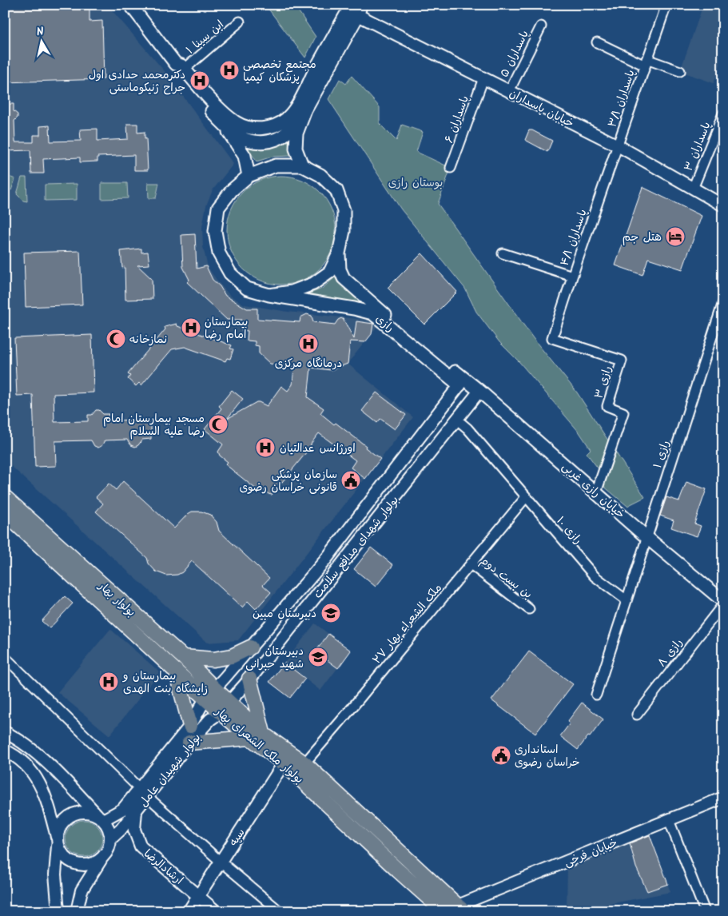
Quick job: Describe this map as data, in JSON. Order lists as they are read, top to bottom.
{
  "streets": {
    "main road": [
      "رازی",
      "خیابان رازی غربی",
      "بولوار بهار",
      "بولوار ملک الشعرای بهار"
    ],
    "street": [
      "ابن سینا ۱",
      "پاسداران ۵",
      "پاسداران ۳/۱",
      "خیابان پاسداران",
      "پاسداران ۶",
      "پاسداران ۳",
      "پاسداران ۴/۱",
      "رازی ۳",
      "رازی ۱",
      "رازی ۱۰",
      "بولوار شهدای مدافع سلامت",
      "بن بست دوم",
      "ملک الشعراء بهار ۲۷",
      "رازی ۸",
      "بولوار شهیدان عامل",
      "سپه",
      "خیابان فرخی",
      "ارشادالرضا"
    ]
  },
  "crossings": [
    ["پاسداران ۵", "خیابان پاسداران"],
    ["پاسداران ۳/۱", "خیابان پاسداران"],
    ["پاسداران ۳/۱", "پاسداران ۴/۱"],
    ["خیابان پاسداران", "پاسداران ۶"],
    ["خیابان پاسداران", "پاسداران ۳"],
    ["خیابان پاسداران", "پاسداران ۴/۱"],
    ["پاسداران ۴/۱", "رازی ۳"],
    ["رازی", "خیابان رازی غربی"],
    ["رازی", "بولوار شهدای مدافع سلامت"],
    ["رازی ۳", "خیابان رازی غربی"],
    ["رازی ۱", "خیابان رازی غربی"],
    ["خیابان رازی غربی", "بولوار شهدای مدافع سلامت"],
    ["خیابان رازی غربی", "رازی ۸"],
    ["رازی ۱۰", "بولوار شهدای مدافع سلامت"],
    ["رازی ۱۰", "ملک الشعراء بهار ۲۷"],
    ["بولوار شهدای مدافع سلامت", "بولوار بهار"],
    ["بولوار شهدای مدافع سلامت", "بولوار ملک الشعرای بهار"],
    ["بولوار شهدای مدافع سلامت", "بولوار شهیدان عامل"],
    ["بن بست دوم", "ملک الشعراء بهار ۲۷"],
    ["بولوار بهار", "بولوار ملک الشعرای بهار"],
    ["بولوار بهار", "بولوار شهیدان عامل"],
    ["ملک الشعراء بهار ۲۷", "بولوار ملک الشعرای بهار"],
    ["بولوار ملک الشعرای بهار", "بولوار شهیدان عامل"],
    ["بولوار ملک الشعرای بهار", "سپه"],
    ["بولوار ملک الشعرای بهار", "خیابان فرخی"],
    ["بولوار شهیدان عامل", "ارشادالرضا"],
    ["سپه", "ارشادالرضا"]
  ],
  "parks": ["بوستان رازی"],
  "places": {
    "hospital": [
      "مجتمع تخصصی پزشکان کیمیا",
      "دکترمحمد حدادی اول جراح ژنیکوماستی",
      "بیمارستان امام رضا",
      "درمانگاه مرکزی",
      "اورژانس عدالتیان",
      "بیمارستان و زایشگاه بنت الهدی"
    ],
    "hotel": ["هتل جم"],
    "mosque": ["نمازخانه", "مسجد بیمارستان امام رضا علیه السلام"],
    "public building": ["سازمان پزشکی قانونی خراسان رضوی", "استانداری خراسان رضوی"],
    "school or university": ["دبیرستان مبین", "دبیرستان شهید حبرانی"]
  },
  "north": "top"
}
